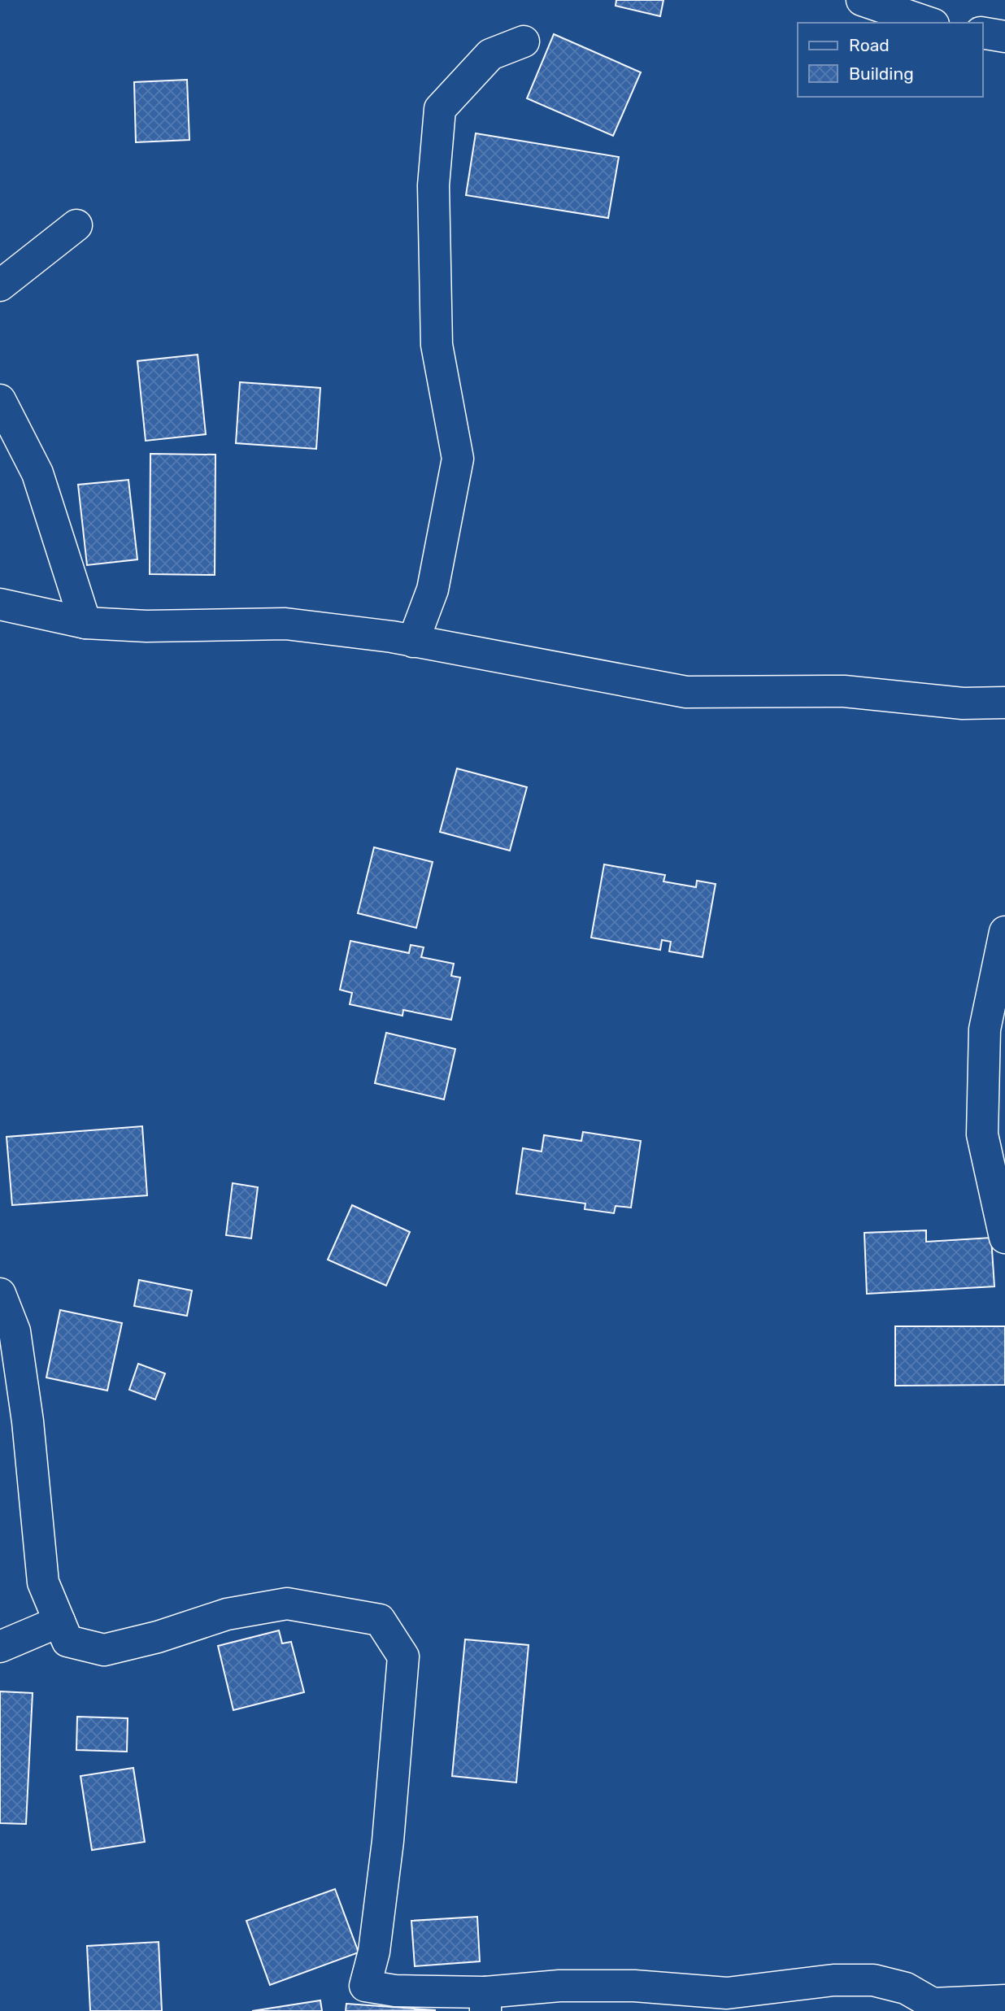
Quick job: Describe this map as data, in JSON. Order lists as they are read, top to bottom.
{
  "legend": ["Road", "Building"]
}
